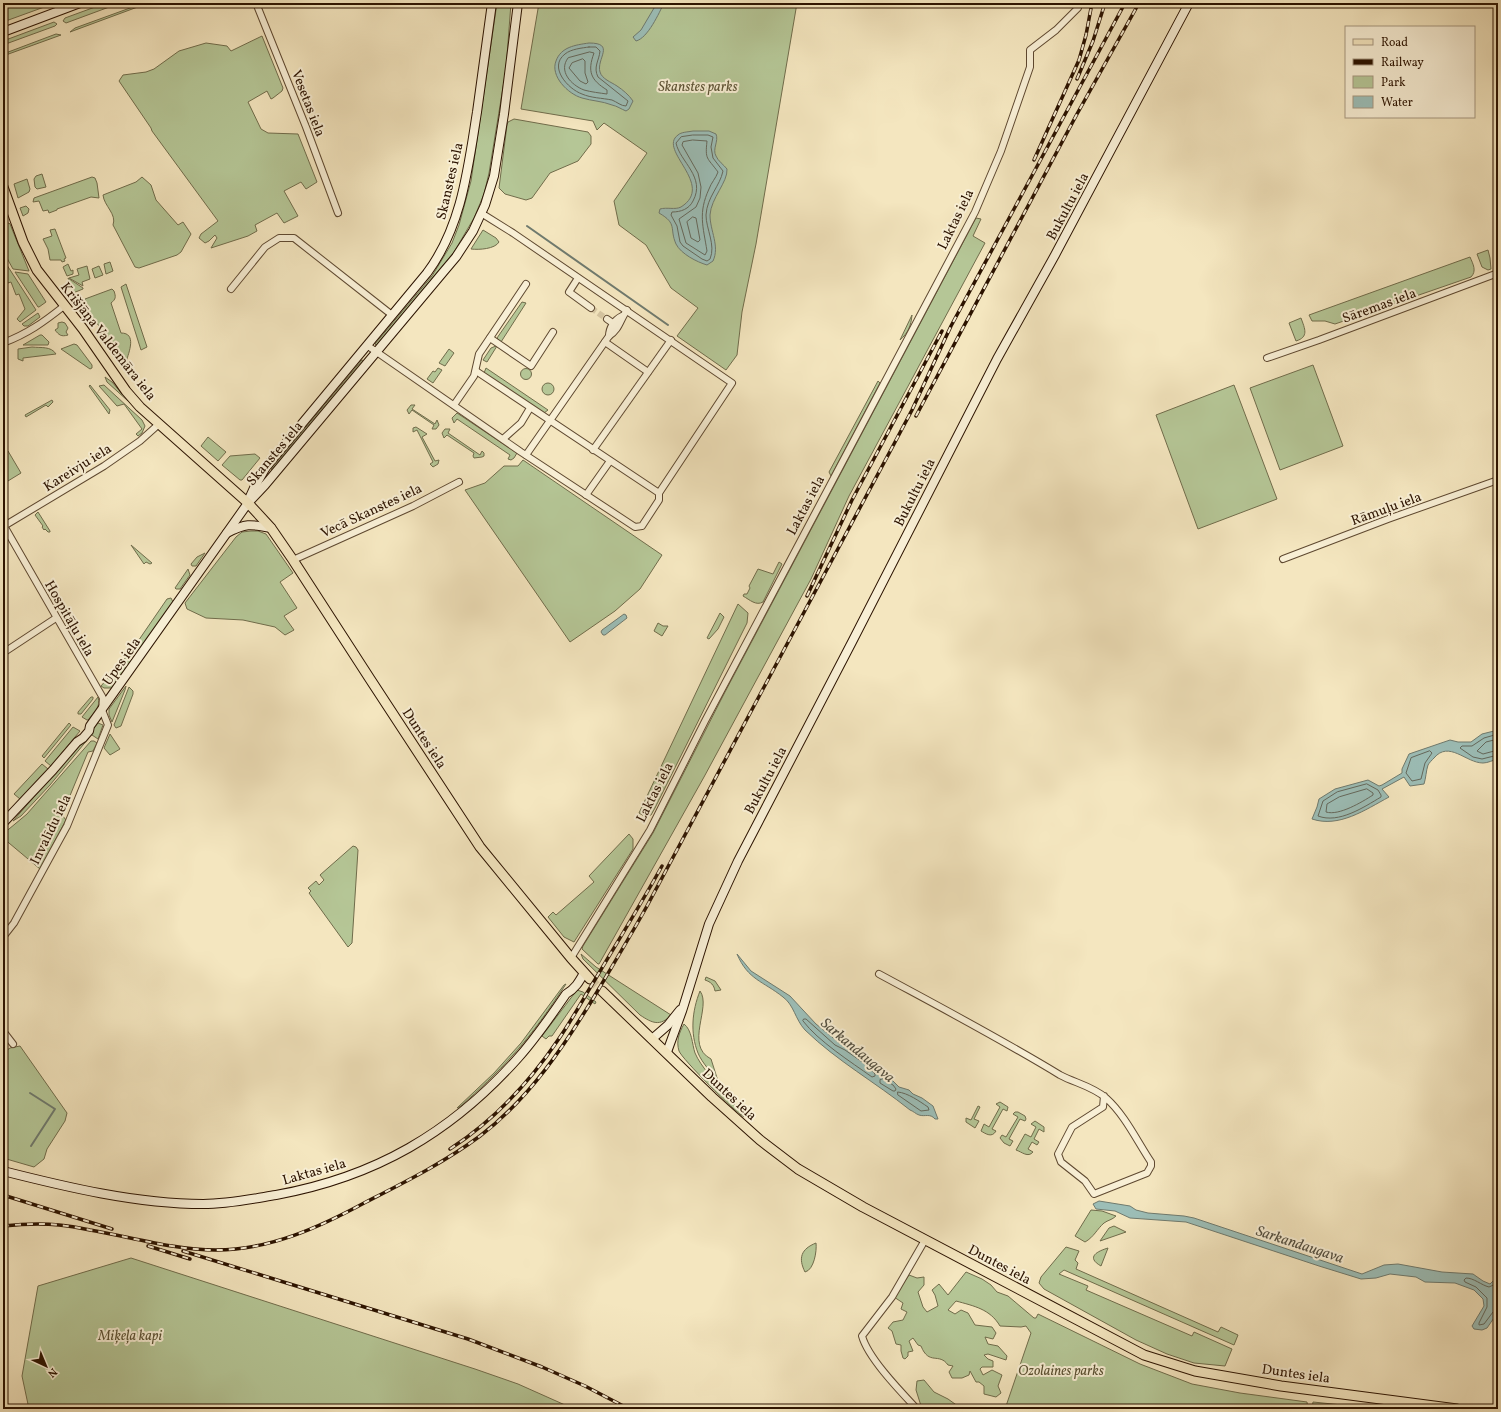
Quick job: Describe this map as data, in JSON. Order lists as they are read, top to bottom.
{
  "streets": {
    "main road": ["Krišjāņa Valdemāra iela", "Duntes iela"],
    "street": [
      "Vesetas iela",
      "Skanstes iela",
      "Bukultu iela",
      "Laktas iela",
      "Sāremas iela",
      "Kareivju iela",
      "Rāmuļu iela",
      "Vecā Skanstes iela",
      "Hospitāļu iela",
      "Upes iela",
      "Invalīdu iela"
    ]
  },
  "crossings": [
    ["Skanstes iela", "Krišjāņa Valdemāra iela"],
    ["Skanstes iela", "Upes iela"],
    ["Skanstes iela", "Duntes iela"],
    ["Bukultu iela", "Duntes iela"],
    ["Laktas iela", "Duntes iela"],
    ["Krišjāņa Valdemāra iela", "Kareivju iela"],
    ["Krišjāņa Valdemāra iela", "Upes iela"],
    ["Krišjāņa Valdemāra iela", "Duntes iela"],
    ["Kareivju iela", "Hospitāļu iela"],
    ["Vecā Skanstes iela", "Duntes iela"],
    ["Hospitāļu iela", "Upes iela"],
    ["Hospitāļu iela", "Invalīdu iela"],
    ["Upes iela", "Duntes iela"]
  ],
  "water": ["Sarkandaugava"],
  "parks": ["Skanstes parks", "Miķeļa kapi", "Ozolaines parks"],
  "legend": [
    "Road",
    "Railway",
    "Park",
    "Water"
  ],
  "north": "bottom right"
}
